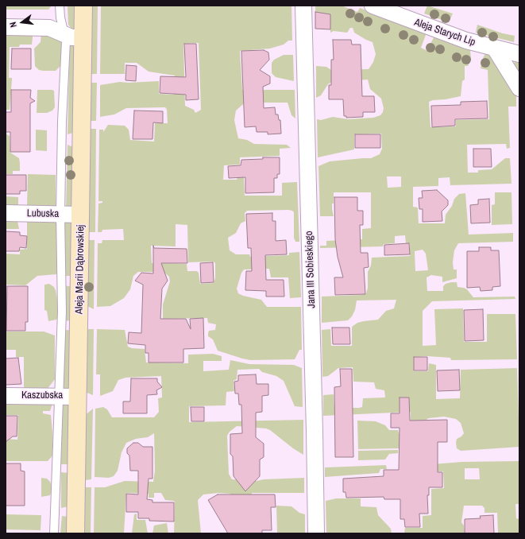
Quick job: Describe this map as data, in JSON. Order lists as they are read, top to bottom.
{
  "streets": {
    "street": [
      "Aleja Starych Lip",
      "Lubuska",
      "Aleja Marii Dąbrowskiej",
      "Jana III Sobieskiego",
      "Kaszubska"
    ]
  },
  "crossings": [
    ["Lubuska", "Aleja Marii Dąbrowskiej"],
    ["Aleja Marii Dąbrowskiej", "Kaszubska"]
  ],
  "north": "left"
}
